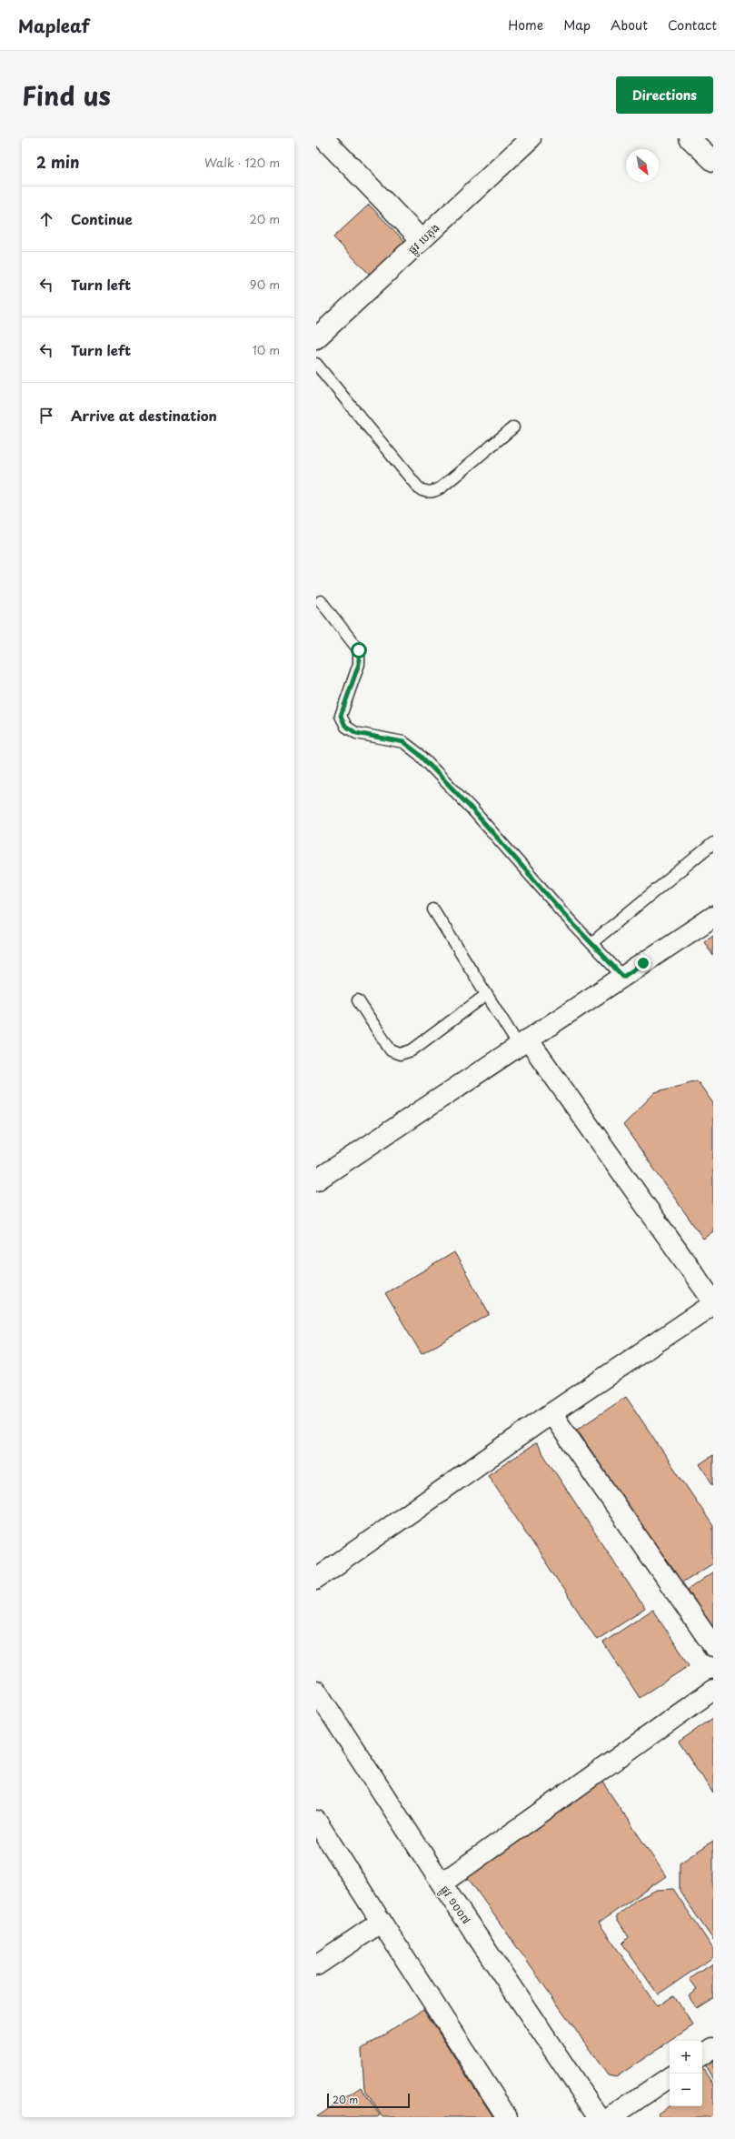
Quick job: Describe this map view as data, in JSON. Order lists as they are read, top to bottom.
{
  "streets": {
    "street": ["ផ្លូវ បេតុង", "ផ្លូវ ១០០៧"]
  },
  "scale_bar": "20 m",
  "north": "bottom right",
  "page": {
    "header": "Mapleaf",
    "nav": [
      "Home",
      "Map",
      "About",
      "Contact"
    ],
    "title": "Find us",
    "buttons": "Directions",
    "heading": ["2 min", "Walk · 120 m"],
    "list": [
      ["Continue", "20 m"],
      ["Turn left", "90 m"],
      ["Turn left", "10 m"],
      "Arrive at destination"
    ],
    "map_buttons": ["+", "−"],
    "scale": "20 m"
  }
}
